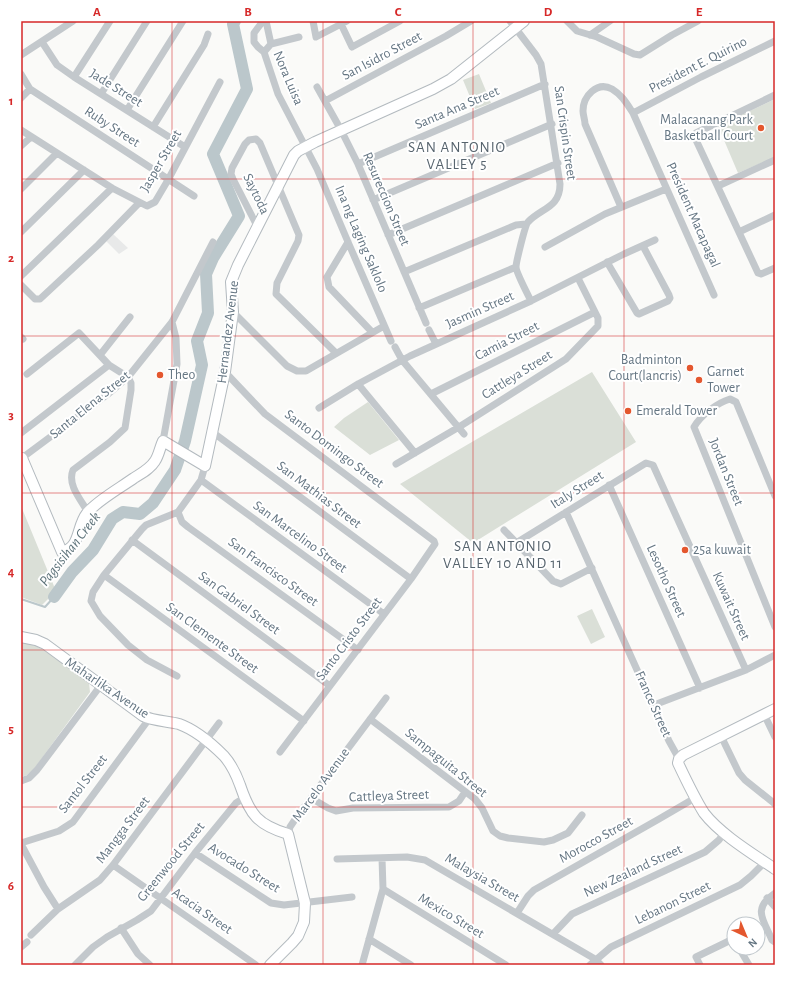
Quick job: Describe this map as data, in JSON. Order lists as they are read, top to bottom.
{
  "streets": {
    "street": [
      "San Isidro Street",
      "President E. Quirino",
      "Nora Luisa",
      "Jade Street",
      "Santa Ana Street",
      "Ruby Street",
      "San Crispin Street",
      "Jasper Street",
      "Saytoda",
      "Resureccion Street",
      "President Macapagal",
      "Ina ng Laging Saklolo",
      "Jasmin Street",
      "Hernandez Avenue",
      "Camia Street",
      "Cattleya Street",
      "Santa Elena Street",
      "Santo Domingo Street",
      "Jordan Street",
      "Italy Street",
      "San Mathias Street",
      "San Marcelino Street",
      "San Francisco Street",
      "Lesotho Street",
      "San Gabriel Street",
      "Kuwait Street",
      "San Clemente Street",
      "Santo Cristo Street",
      "Maharlika Avenue",
      "France Street",
      "Sampaguita Street",
      "Santol Street",
      "Marcelo Avenue",
      "Mangga Street",
      "Morocco Street",
      "Greenwood Street",
      "Avocado Street",
      "New Zealand Street",
      "Malaysia Street",
      "Lebanon Street",
      "Acacia Street",
      "Mexico Street"
    ]
  },
  "crossings": [
    ["San Isidro Street", "Resureccion Street"],
    ["President E. Quirino", "President Macapagal"],
    ["Nora Luisa", "Ina ng Laging Saklolo"],
    ["Nora Luisa", "Hernandez Avenue"],
    ["Jade Street", "Jasper Street"],
    ["Santa Ana Street", "San Crispin Street"],
    ["Santa Ana Street", "Resureccion Street"],
    ["Ruby Street", "Jasper Street"],
    ["San Crispin Street", "Hernandez Avenue"],
    ["Saytoda", "Hernandez Avenue"],
    ["Resureccion Street", "Jasmin Street"],
    ["Resureccion Street", "Hernandez Avenue"],
    ["Ina ng Laging Saklolo", "Jasmin Street"],
    ["Ina ng Laging Saklolo", "Hernandez Avenue"],
    ["Ina ng Laging Saklolo", "Camia Street"],
    ["Ina ng Laging Saklolo", "Cattleya Street"],
    ["Jasmin Street", "Cattleya Street"],
    ["Hernandez Avenue", "Santo Domingo Street"],
    ["Hernandez Avenue", "San Mathias Street"],
    ["Hernandez Avenue", "San Marcelino Street"],
    ["Hernandez Avenue", "San Francisco Street"],
    ["Camia Street", "Cattleya Street"],
    ["Cattleya Street", "Sampaguita Street"],
    ["Cattleya Street", "Marcelo Avenue"],
    ["Santo Domingo Street", "Santo Cristo Street"],
    ["Italy Street", "Lesotho Street"],
    ["Italy Street", "Kuwait Street"],
    ["Italy Street", "France Street"],
    ["San Mathias Street", "Santo Cristo Street"],
    ["San Marcelino Street", "Santo Cristo Street"],
    ["San Francisco Street", "Santo Cristo Street"],
    ["San Gabriel Street", "Santo Cristo Street"],
    ["San Clemente Street", "Santo Cristo Street"],
    ["Maharlika Avenue", "Santol Street"],
    ["Maharlika Avenue", "Marcelo Avenue"],
    ["Maharlika Avenue", "Mangga Street"],
    ["Maharlika Avenue", "Greenwood Street"],
    ["France Street", "Morocco Street"],
    ["France Street", "New Zealand Street"],
    ["France Street", "Lebanon Street"],
    ["Sampaguita Street", "Marcelo Avenue"],
    ["Marcelo Avenue", "Avocado Street"],
    ["Mangga Street", "Acacia Street"],
    ["Morocco Street", "Malaysia Street"],
    ["Greenwood Street", "Avocado Street"],
    ["Greenwood Street", "Acacia Street"],
    ["New Zealand Street", "Malaysia Street"],
    ["Malaysia Street", "Lebanon Street"]
  ],
  "districts": ["SAN ANTONIO VALLEY 5", "SAN ANTONIO VALLEY 10 AND 11"],
  "water": ["Pagsisihan Creek"],
  "places": [
    "Malacanang Park Basketball Court",
    "Badminton Court(lancris)",
    "Theo",
    "Garnet Tower",
    "Emerald Tower",
    "25a kuwait"
  ],
  "north": "bottom right",
  "grid": {
    "columns": [
      "A",
      "B",
      "C",
      "D",
      "E"
    ],
    "rows": [
      "1",
      "2",
      "3",
      "4",
      "5",
      "6"
    ]
  }
}
